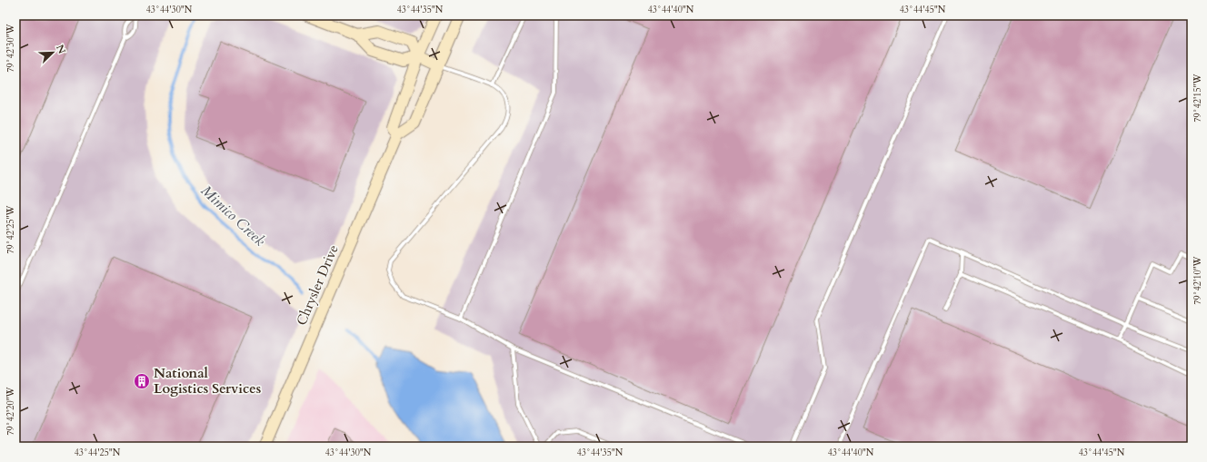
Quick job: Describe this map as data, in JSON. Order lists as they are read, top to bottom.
{
  "streets": {
    "street": ["Chrysler Drive"]
  },
  "water": ["Mimico Creek"],
  "places": {
    "building": ["National Logistics Services"]
  },
  "north": "top right",
  "coordinates": [
    "43°44'30\"N",
    "43°44'35\"N",
    "43°44'40\"N",
    "43°44'45\"N",
    "79°42'30\"W",
    "79°42'15\"W",
    "79°42'25\"W",
    "79°42'10\"W",
    "79°42'20\"W",
    "43°44'25\"N"
  ]
}
